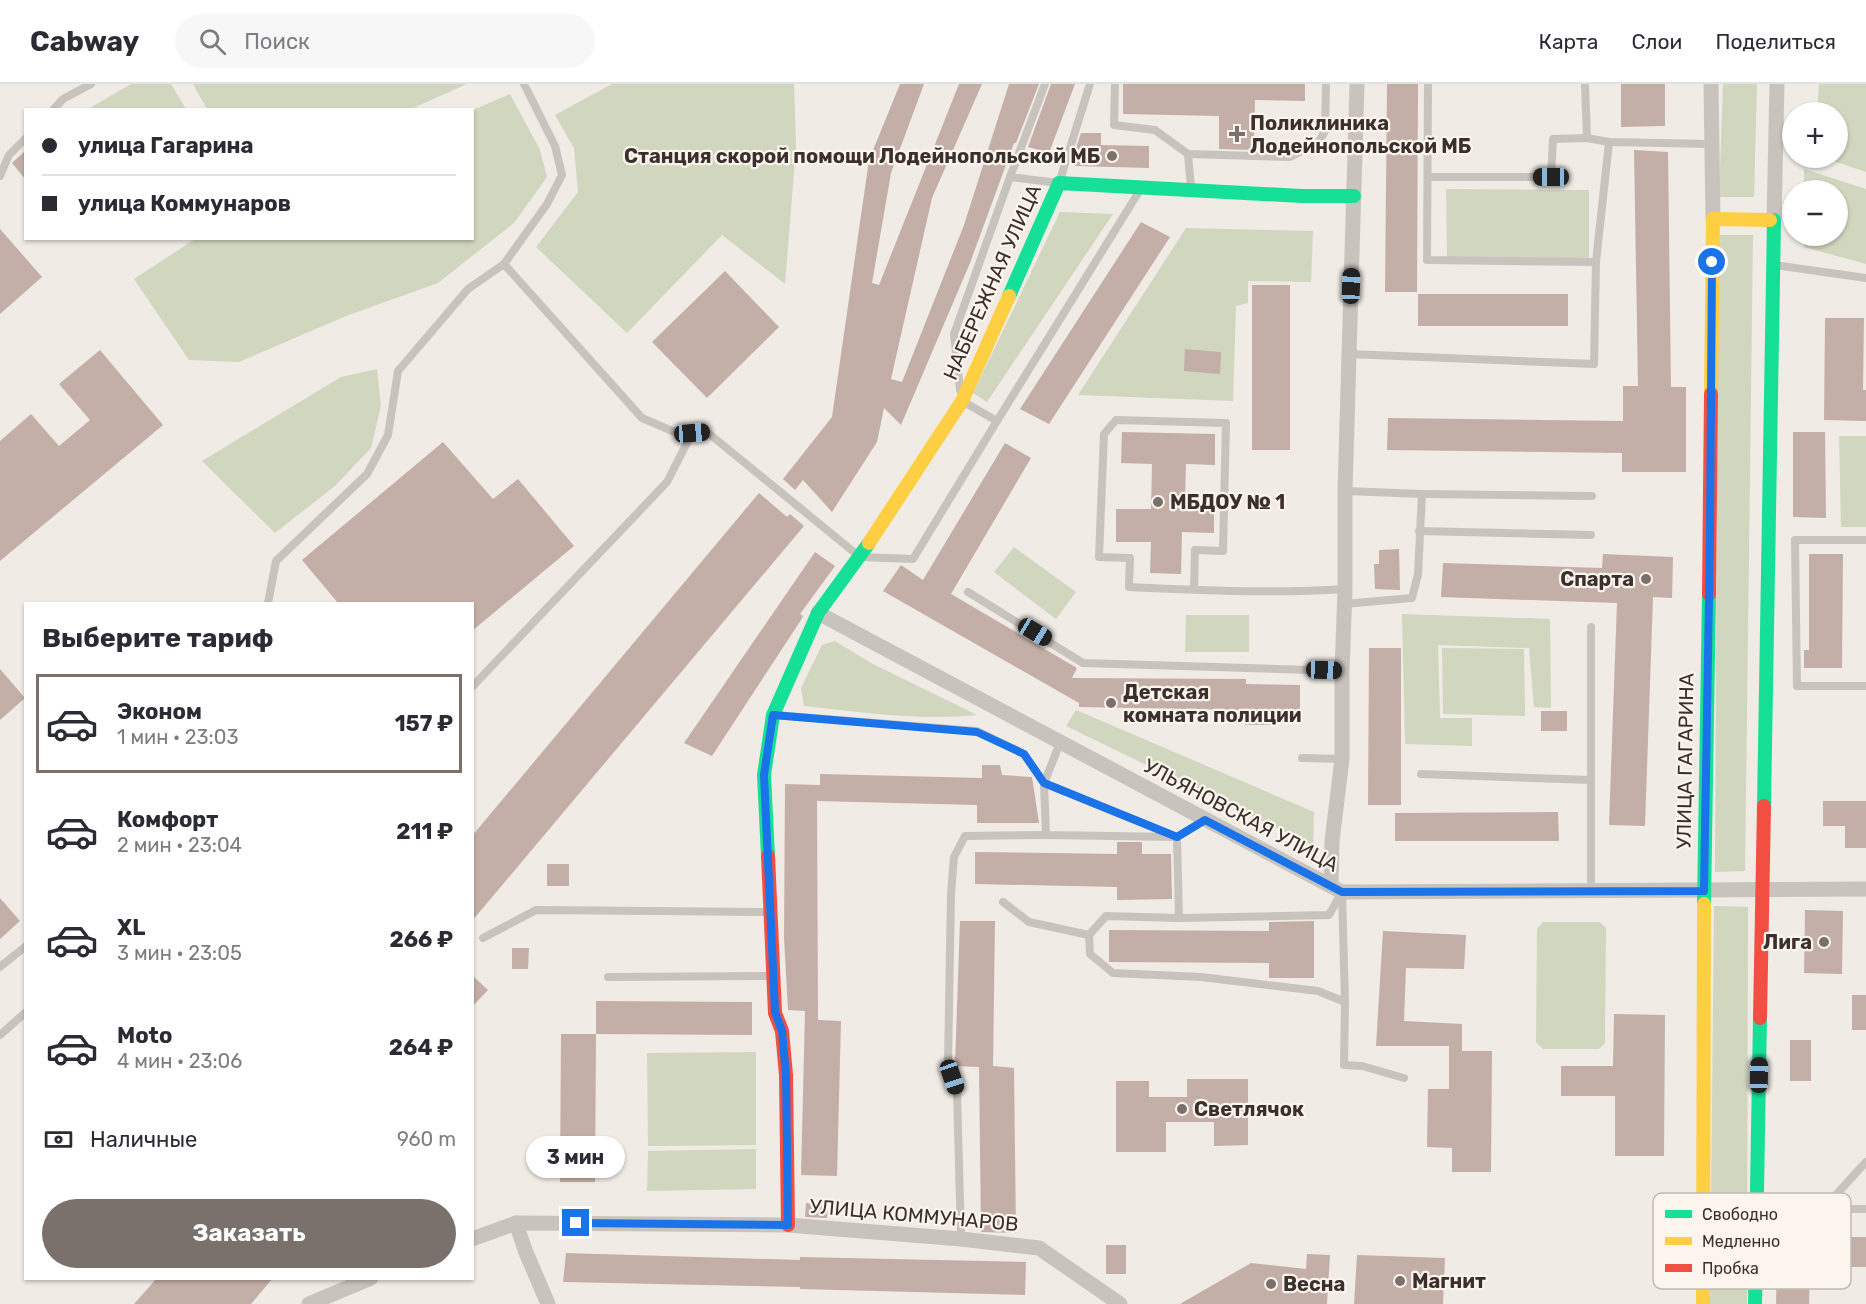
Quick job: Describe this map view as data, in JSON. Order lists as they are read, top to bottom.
{
  "streets": {
    "street": [
      "НАБЕРЕЖНАЯ УЛИЦА",
      "УЛИЦА ГАГАРИНА",
      "УЛЬЯНОВСКАЯ УЛИЦА",
      "УЛИЦА КОММУНАРОВ"
    ]
  },
  "crossings": [
    ["НАБЕРЕЖНАЯ УЛИЦА", "УЛЬЯНОВСКАЯ УЛИЦА"],
    ["НАБЕРЕЖНАЯ УЛИЦА", "УЛИЦА КОММУНАРОВ"],
    ["УЛИЦА ГАГАРИНА", "УЛЬЯНОВСКАЯ УЛИЦА"]
  ],
  "places": {
    "health": ["Поликлиника Лодейнопольской МБ"],
    "other": [
      "Станция скорой помощи Лодейнопольской МБ",
      "МБДОУ № 1",
      "Спарта",
      "Детская комната полиции",
      "Лига",
      "Светлячок",
      "Магнит",
      "Весна"
    ]
  },
  "legend": ["Свободно", "Медленно", "Пробка"],
  "page": {
    "header": "Cabway",
    "search": "Поиск",
    "nav": ["Карта", "Слои", "Поделиться"],
    "map_buttons": ["+", "−"],
    "banner": ["улица Гагарина", "улица Коммунаров"],
    "heading": "Выберите тариф",
    "list": [
      {
        "name": "Эконом",
        "note": "1 мин · 23:03",
        "value": "157 ₽"
      },
      {
        "name": "Комфорт",
        "note": "2 мин · 23:04",
        "value": "211 ₽"
      },
      {
        "name": "XL",
        "note": "3 мин · 23:05",
        "value": "266 ₽"
      },
      {
        "name": "Moto",
        "note": "4 мин · 23:06",
        "value": "264 ₽"
      }
    ],
    "pay": ["Наличные", "960 m"],
    "bubble": "3 мин",
    "buttons": "Заказать"
  }
}
